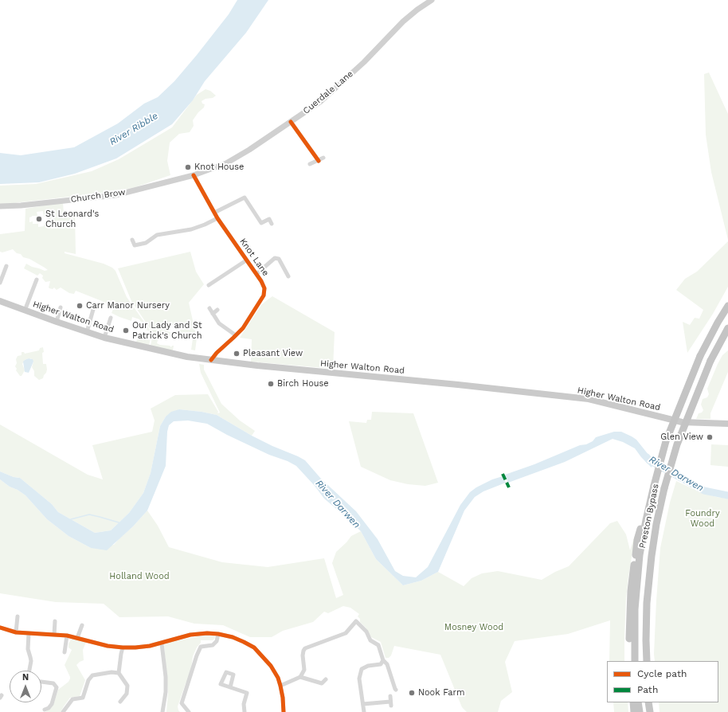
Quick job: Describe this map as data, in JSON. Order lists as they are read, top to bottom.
{
  "streets": {
    "highway": ["Preston Bypass"],
    "main road": ["Cuerdale Lane", "Church Brow", "Higher Walton Road"],
    "street": ["Knot Lane"]
  },
  "crossings": [
    ["Cuerdale Lane", "Church Brow"],
    ["Cuerdale Lane", "Knot Lane"],
    ["Church Brow", "Knot Lane"],
    ["Knot Lane", "Higher Walton Road"]
  ],
  "water": ["River Ribble", "River Darwen"],
  "parks": ["Foundry Wood", "Holland Wood", "Mosney Wood"],
  "places": [
    "Knot House",
    "St Leonard's Church",
    "Carr Manor Nursery",
    "Our Lady and St Patrick's Church",
    "Pleasant View",
    "Birch House",
    "Glen View",
    "Nook Farm"
  ],
  "legend": ["Cycle path", "Path"],
  "north": "top"
}
